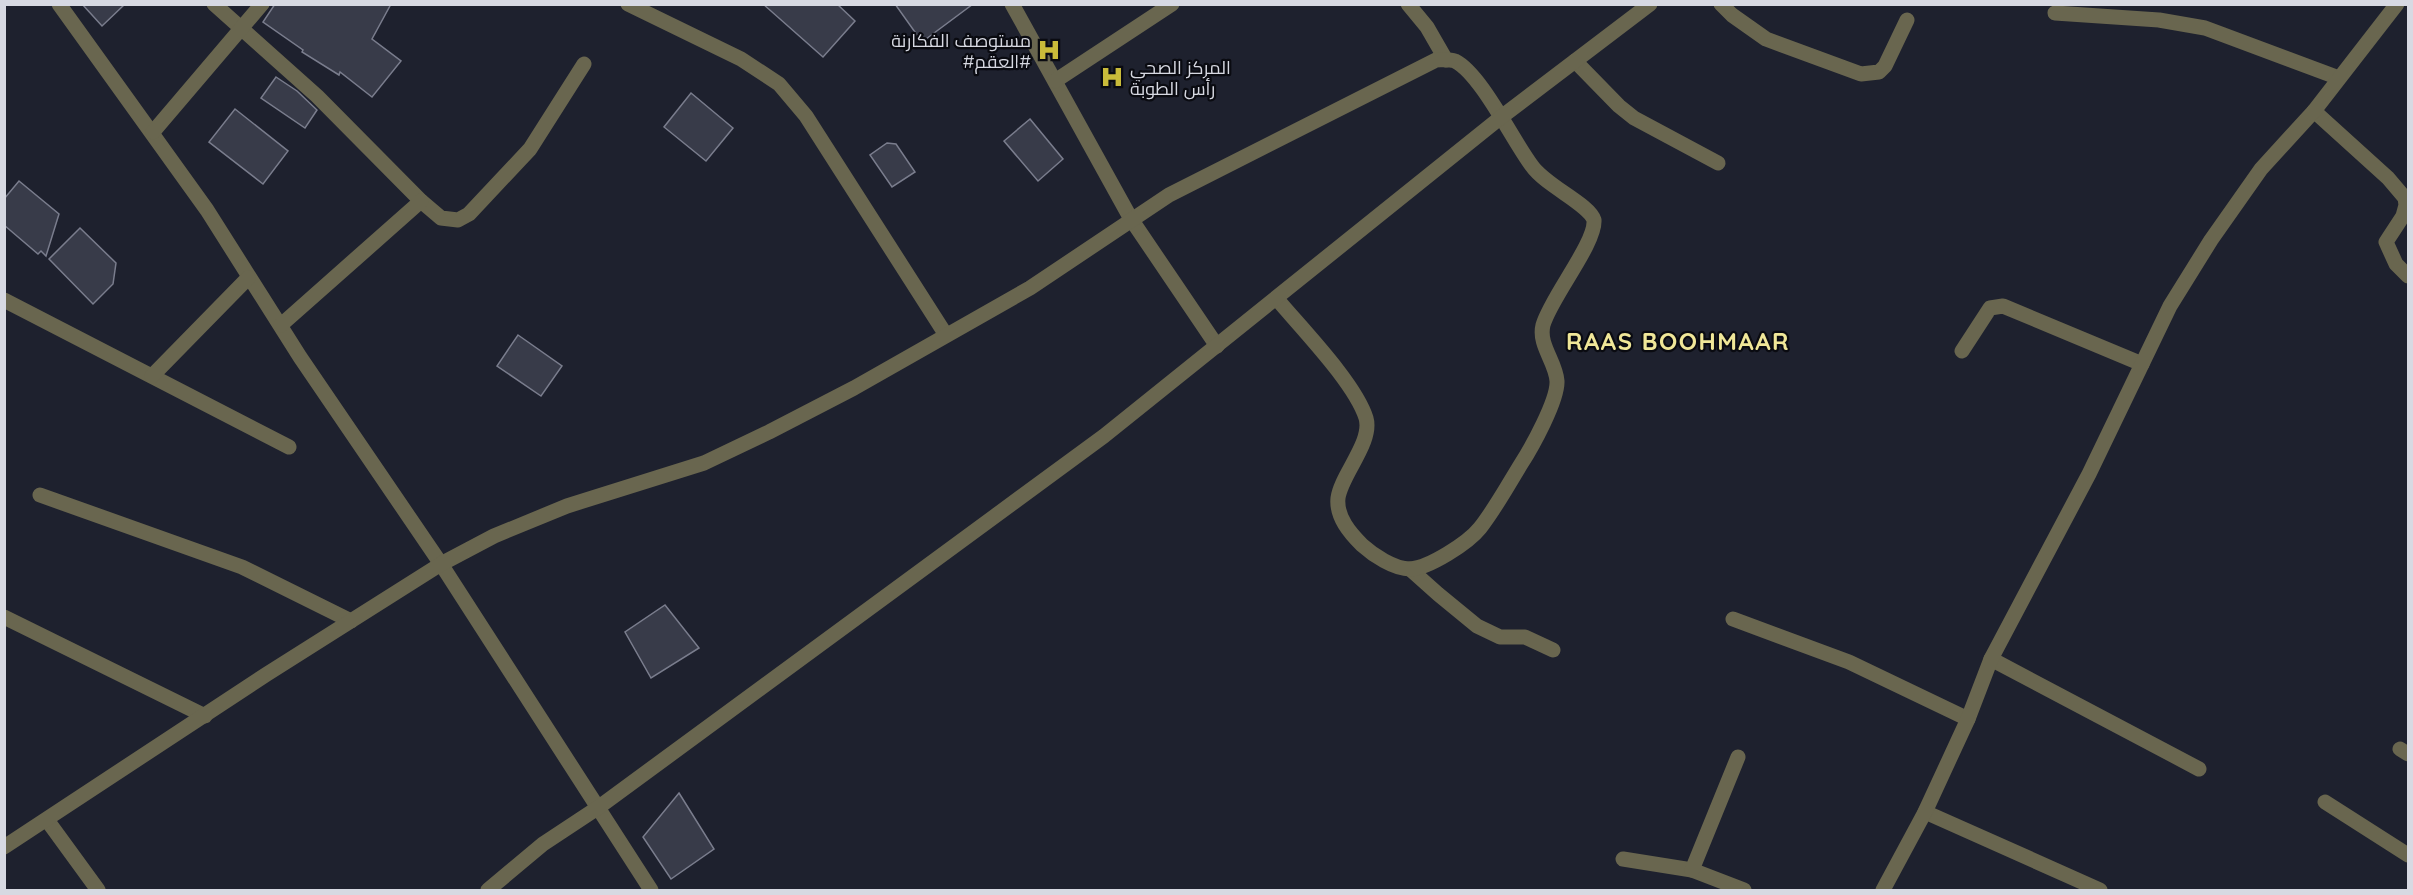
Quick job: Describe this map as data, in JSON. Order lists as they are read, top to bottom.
{
  "districts": ["RAAS BOOHMAAR"],
  "places": {
    "hospital": ["مستوصف الفكارنة #العقم#", "المركز الصحي رأس الطوبة"]
  }
}
